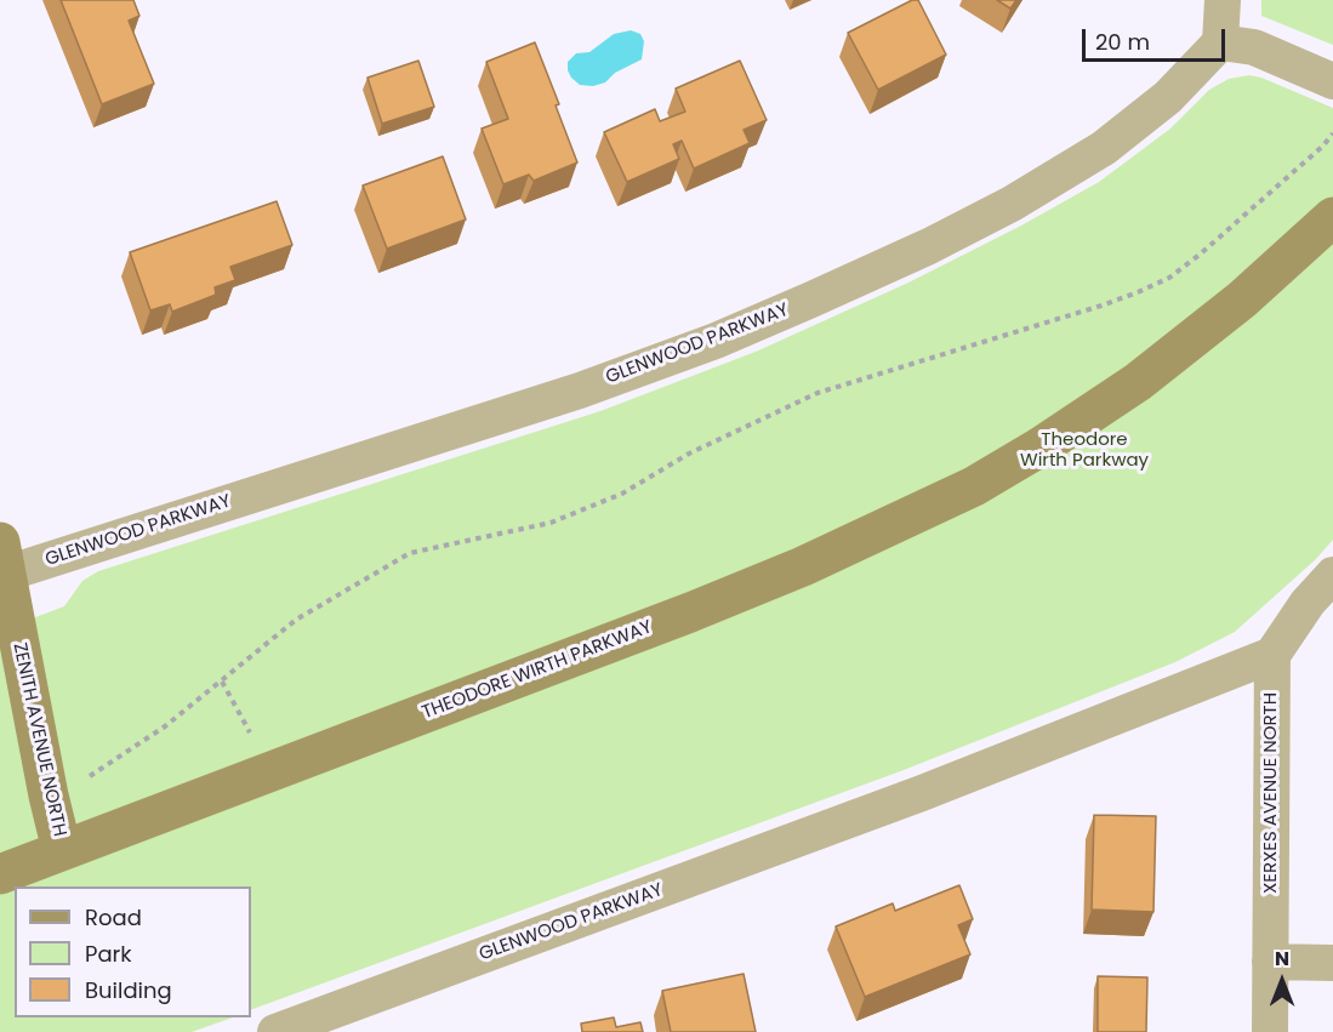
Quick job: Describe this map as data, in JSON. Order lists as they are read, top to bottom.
{
  "streets": {
    "street": [
      "GLENWOOD PARKWAY",
      "THEODORE WIRTH PARKWAY",
      "ZENITH AVENUE NORTH",
      "XERXES AVENUE NORTH"
    ]
  },
  "crossings": [
    ["GLENWOOD PARKWAY", "ZENITH AVENUE NORTH"],
    ["GLENWOOD PARKWAY", "XERXES AVENUE NORTH"],
    ["THEODORE WIRTH PARKWAY", "ZENITH AVENUE NORTH"]
  ],
  "parks": ["Theodore Wirth Parkway"],
  "legend": ["Road", "Park", "Building"],
  "scale_bar": "20 m",
  "north": "top"
}
